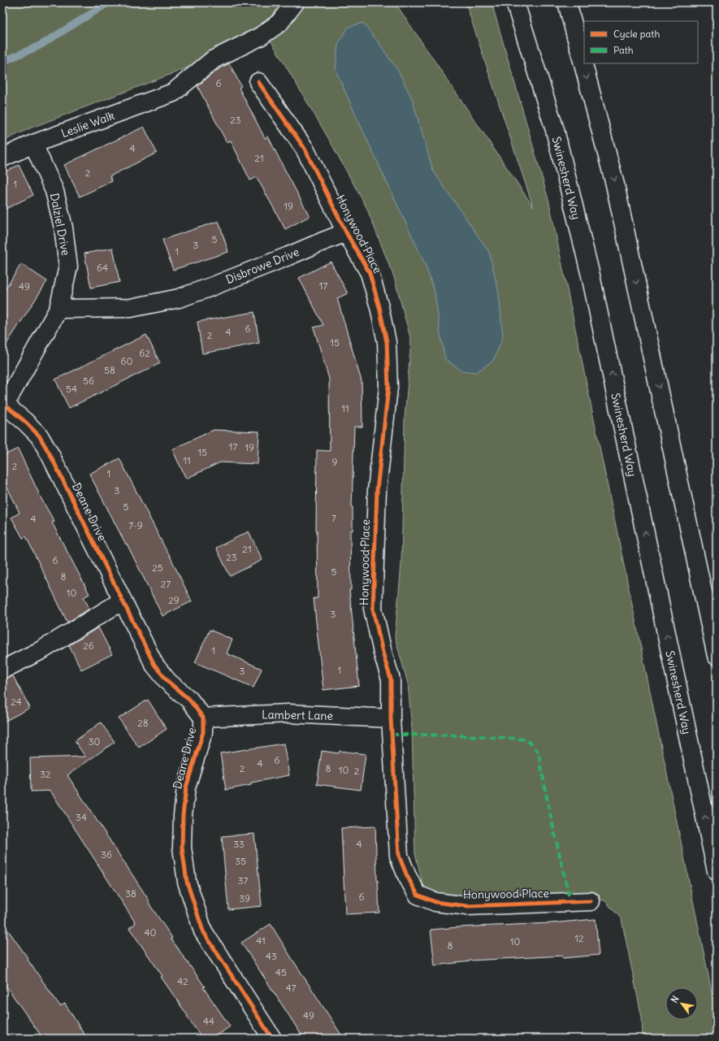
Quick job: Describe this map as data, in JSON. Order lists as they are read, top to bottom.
{
  "streets": {
    "main road": [
      "Leslie Walk",
      "Swinesherd Way",
      "Dalziel Drive",
      "Honywood Place",
      "Disbrowe Drive",
      "Deane Drive",
      "Lambert Lane"
    ]
  },
  "crossings": [
    ["Leslie Walk", "Dalziel Drive"],
    ["Dalziel Drive", "Disbrowe Drive"],
    ["Dalziel Drive", "Deane Drive"],
    ["Honywood Place", "Disbrowe Drive"],
    ["Honywood Place", "Lambert Lane"],
    ["Deane Drive", "Lambert Lane"]
  ],
  "house_numbers": [
    "6",
    "23",
    "4",
    "21",
    "2",
    "1",
    "19",
    "5",
    "3",
    "1",
    "64",
    "17",
    "49",
    "6",
    "4",
    "2",
    "15",
    "62",
    "60",
    "58",
    "56",
    "54",
    "11",
    "17",
    "19",
    "15",
    "11",
    "9",
    "2",
    "1",
    "3",
    "5",
    "7",
    "4",
    "7-9",
    "21",
    "23",
    "6",
    "25",
    "5",
    "8",
    "27",
    "10",
    "29",
    "3",
    "26",
    "1",
    "1",
    "3",
    "24",
    "28",
    "30",
    "6",
    "4",
    "2",
    "8",
    "10",
    "2",
    "32",
    "34",
    "33",
    "4",
    "36",
    "35",
    "37",
    "38",
    "6",
    "39",
    "40",
    "12",
    "41",
    "10",
    "8",
    "43",
    "45",
    "42",
    "47",
    "49",
    "44"
  ],
  "legend": ["Cycle path", "Path"],
  "north": "top left"
}
